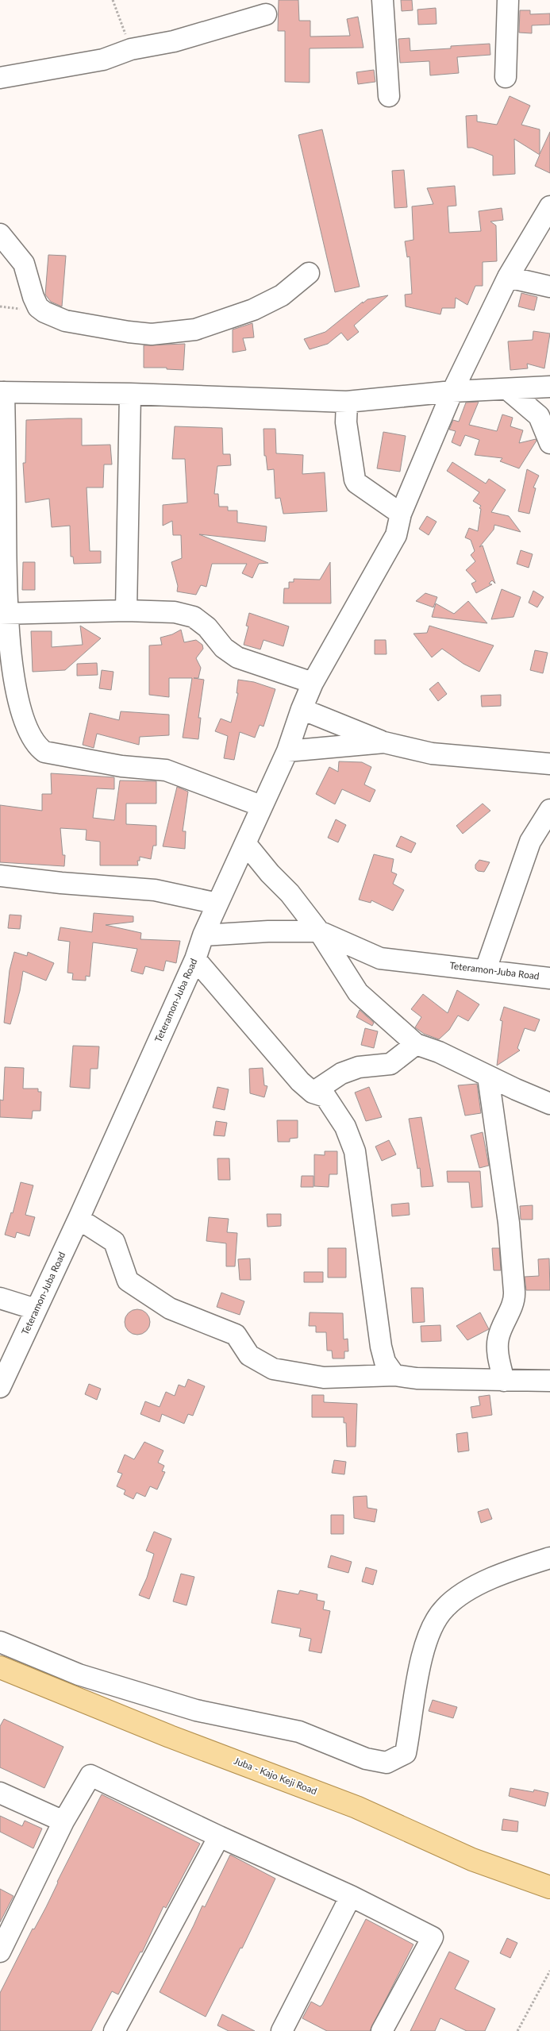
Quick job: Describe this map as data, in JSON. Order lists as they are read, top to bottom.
{
  "streets": {
    "main road": ["Juba - Kajo Keji Road"],
    "street": ["Teteramon-Juba Road"]
  }
}
